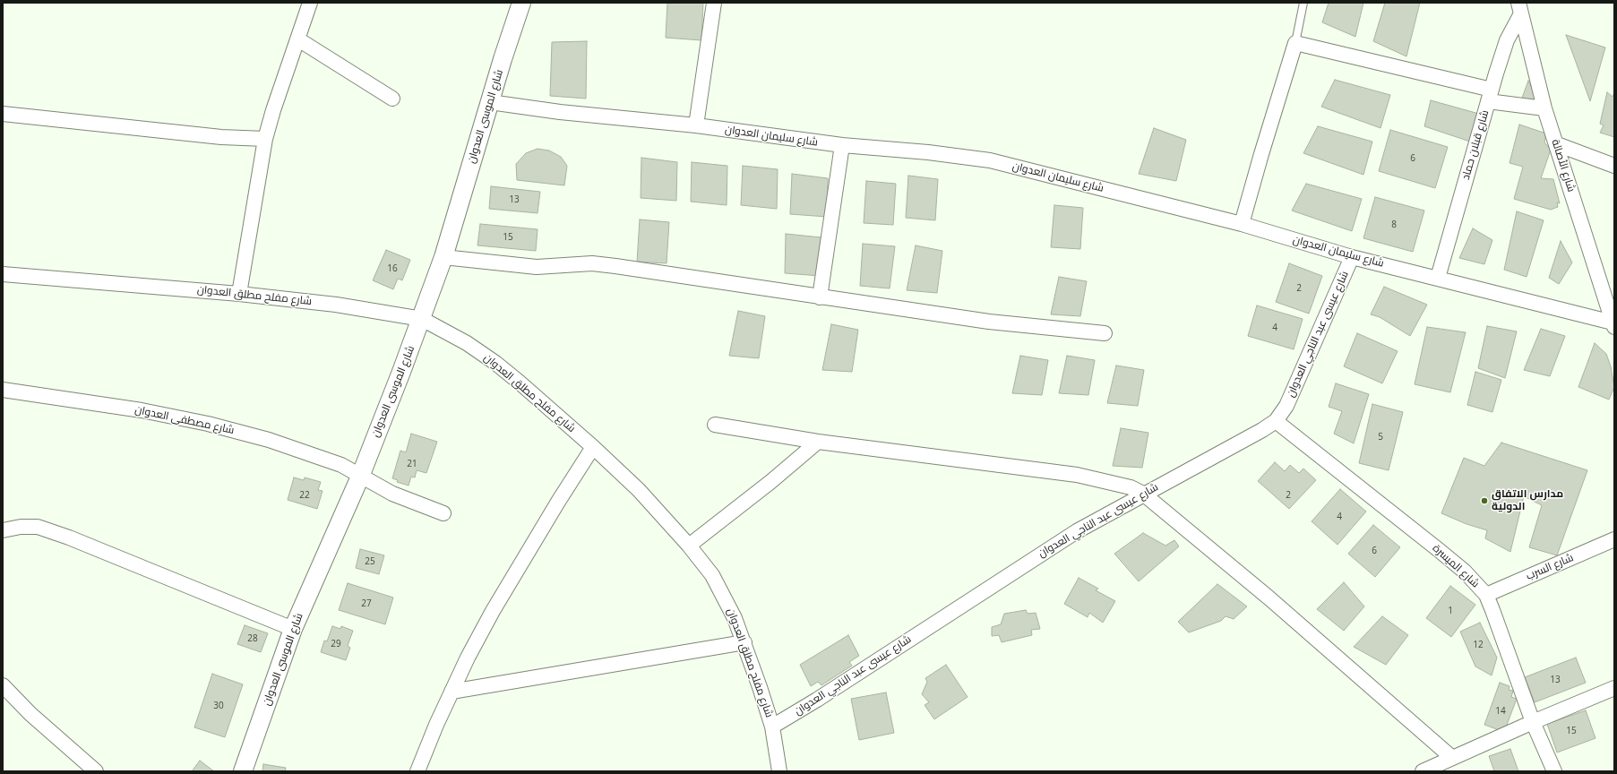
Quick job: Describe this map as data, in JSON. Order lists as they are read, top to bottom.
{
  "streets": {
    "street": [
      "شارع الموسى العدوان",
      "شارع سليمان العدوان",
      "شارع قبلان حماد",
      "شارع الأصالة",
      "شارع مفلح مطلق العدوان",
      "شارع عيسى عبد الناجي العدوان",
      "شارع مصطفى العدوان",
      "شارع الميسرة",
      "شارع السرب"
    ]
  },
  "crossings": [
    ["شارع الموسى العدوان", "شارع سليمان العدوان"],
    ["شارع الموسى العدوان", "شارع مفلح مطلق العدوان"],
    ["شارع الموسى العدوان", "شارع مصطفى العدوان"],
    ["شارع سليمان العدوان", "شارع قبلان حماد"],
    ["شارع سليمان العدوان", "شارع الأصالة"],
    ["شارع سليمان العدوان", "شارع عيسى عبد الناجي العدوان"],
    ["شارع قبلان حماد", "شارع الأصالة"],
    ["شارع مفلح مطلق العدوان", "شارع عيسى عبد الناجي العدوان"],
    ["شارع عيسى عبد الناجي العدوان", "شارع الميسرة"],
    ["شارع الميسرة", "شارع السرب"]
  ],
  "places": ["مدارس الاتفاق الدولية"],
  "house_numbers": [
    "6",
    "13",
    "8",
    "15",
    "16",
    "2",
    "4",
    "5",
    "21",
    "22",
    "2",
    "4",
    "6",
    "25",
    "27",
    "1",
    "28",
    "29",
    "12",
    "13",
    "30",
    "14",
    "15"
  ]
}
